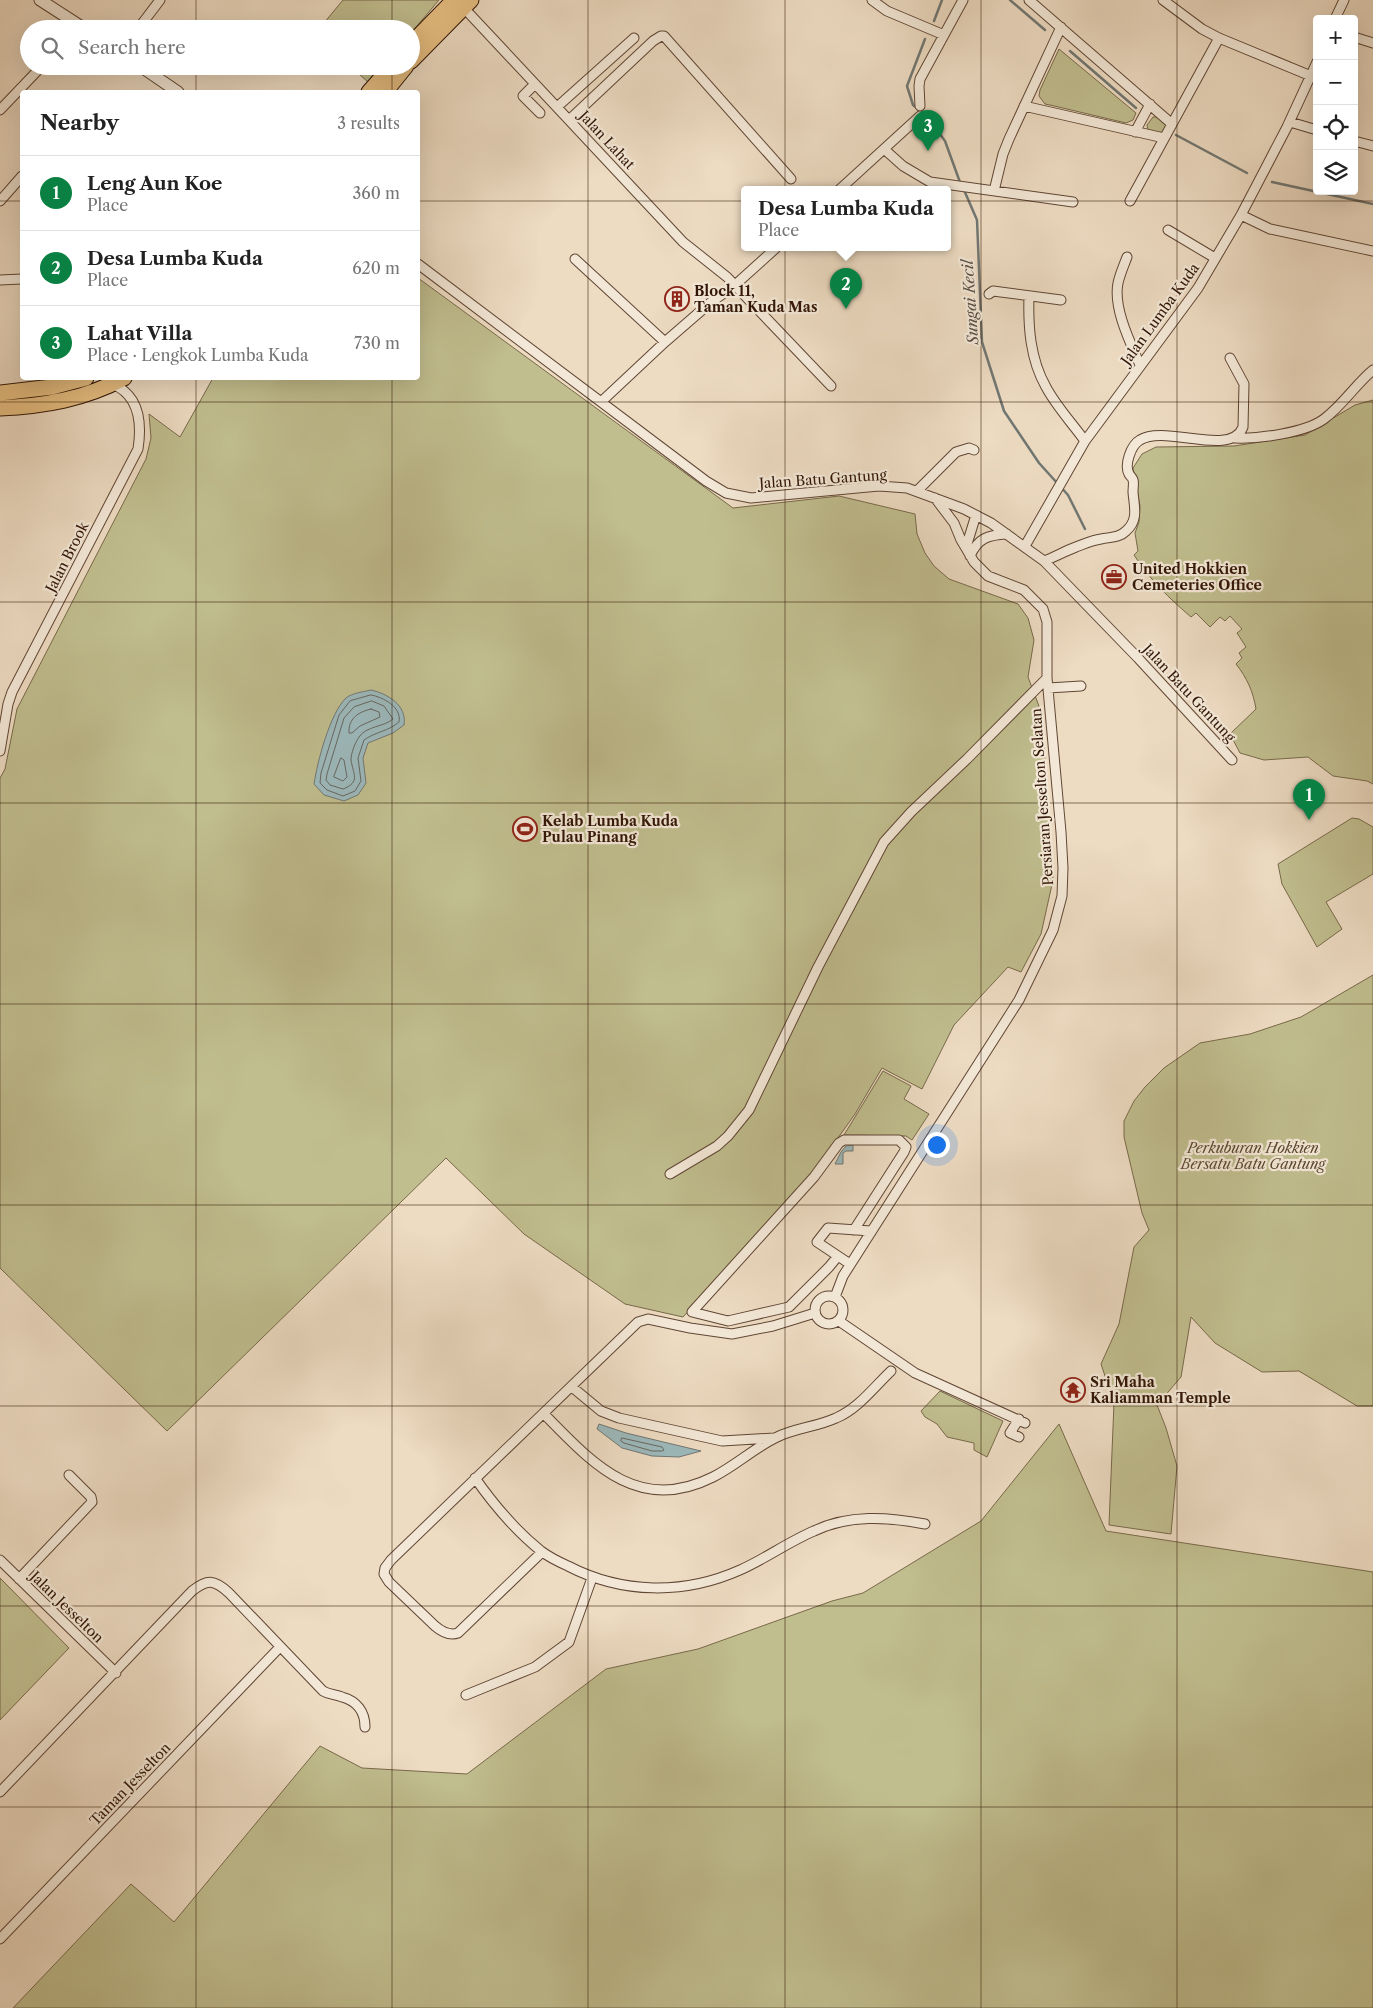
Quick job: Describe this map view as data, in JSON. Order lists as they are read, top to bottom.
{
  "streets": {
    "street": [
      "Jalan Lahat",
      "Jalan Lumba Kuda",
      "Jalan Batu Gantung",
      "Jalan Brook",
      "Persiaran Jesselton Selatan",
      "Jalan Jesselton",
      "Taman Jesselton"
    ]
  },
  "crossings": [
    ["Jalan Lumba Kuda", "Jalan Batu Gantung"],
    ["Jalan Batu Gantung", "Persiaran Jesselton Selatan"]
  ],
  "water": ["Sungai Kecil"],
  "parks": ["Perkuburan Hokkien Bersatu Batu Gantung"],
  "places": {
    "building": ["Block 11, Taman Kuda Mas"],
    "office": ["United Hokkien Cemeteries Office"],
    "sports": ["Kelab Lumba Kuda Pulau Pinang"],
    "temple": ["Sri Maha Kaliamman Temple"]
  },
  "page": {
    "map_buttons": ["+", "−"],
    "search": "Search here",
    "heading": ["Nearby", "3 results"],
    "pins": ["3", "2", "1"],
    "list": [
      {
        "mark": "1",
        "name": "Leng Aun Koe",
        "note": "Place",
        "value": "360 m"
      },
      {
        "mark": "2",
        "name": "Desa Lumba Kuda",
        "note": "Place",
        "value": "620 m"
      },
      {
        "mark": "3",
        "name": "Lahat Villa",
        "note": "Place · Lengkok Lumba Kuda",
        "value": "730 m"
      }
    ],
    "popup": ["Desa Lumba Kuda", "Place"]
  }
}
